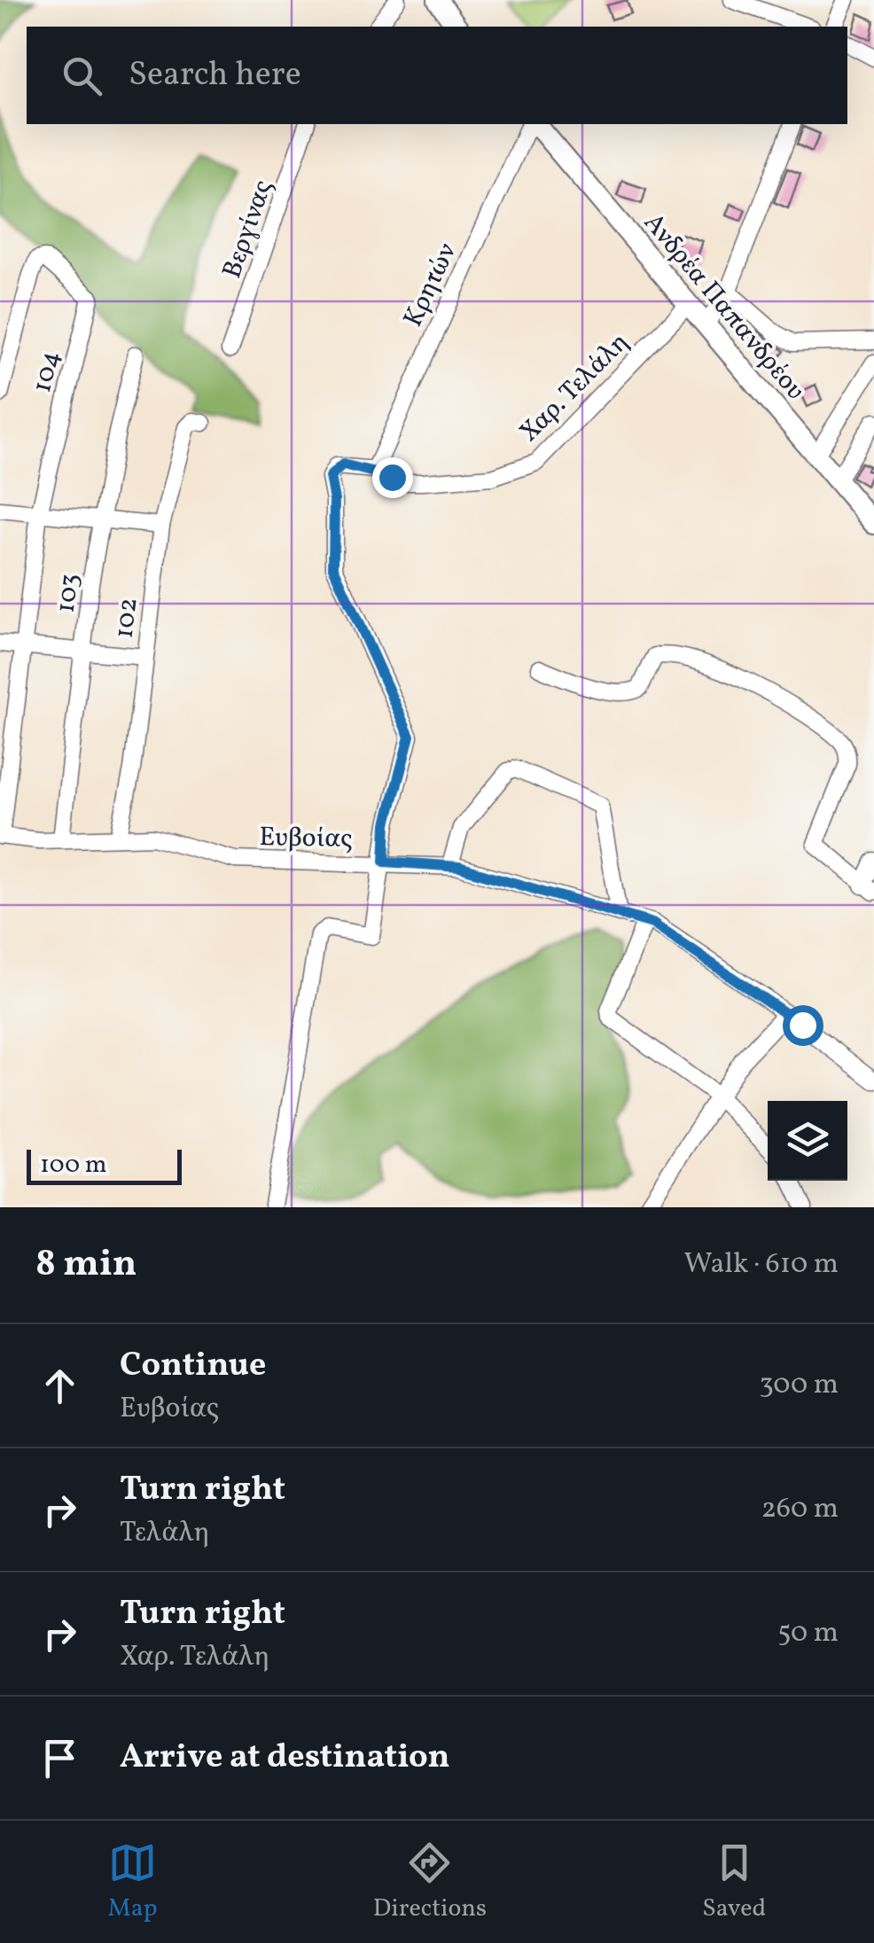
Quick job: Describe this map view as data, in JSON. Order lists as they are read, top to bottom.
{
  "streets": {
    "main road": ["Ανδρέα Παπανδρέου"],
    "street": [
      "Βεργίνας",
      "Κρητών",
      "104",
      "Χαρ. Τελάλη",
      "103",
      "102",
      "Ευβοίας"
    ]
  },
  "crossings": [
    ["Κρητών", "Χαρ. Τελάλη"],
    ["Ανδρέα Παπανδρέου", "Χαρ. Τελάλη"],
    ["104", "Ευβοίας"],
    ["Χαρ. Τελάλη", "Ευβοίας"],
    ["103", "Ευβοίας"],
    ["102", "Ευβοίας"]
  ],
  "scale_bar": "100 m",
  "page": {
    "search": "Search here",
    "scale": "100 m",
    "heading": ["8 min", "Walk · 610 m"],
    "list": [
      ["Continue", "Ευβοίας", "300 m"],
      ["Turn right", "Τελάλη", "260 m"],
      ["Turn right", "Χαρ. Τελάλη", "50 m"],
      "Arrive at destination"
    ],
    "nav": ["Map", "Directions", "Saved"]
  }
}
